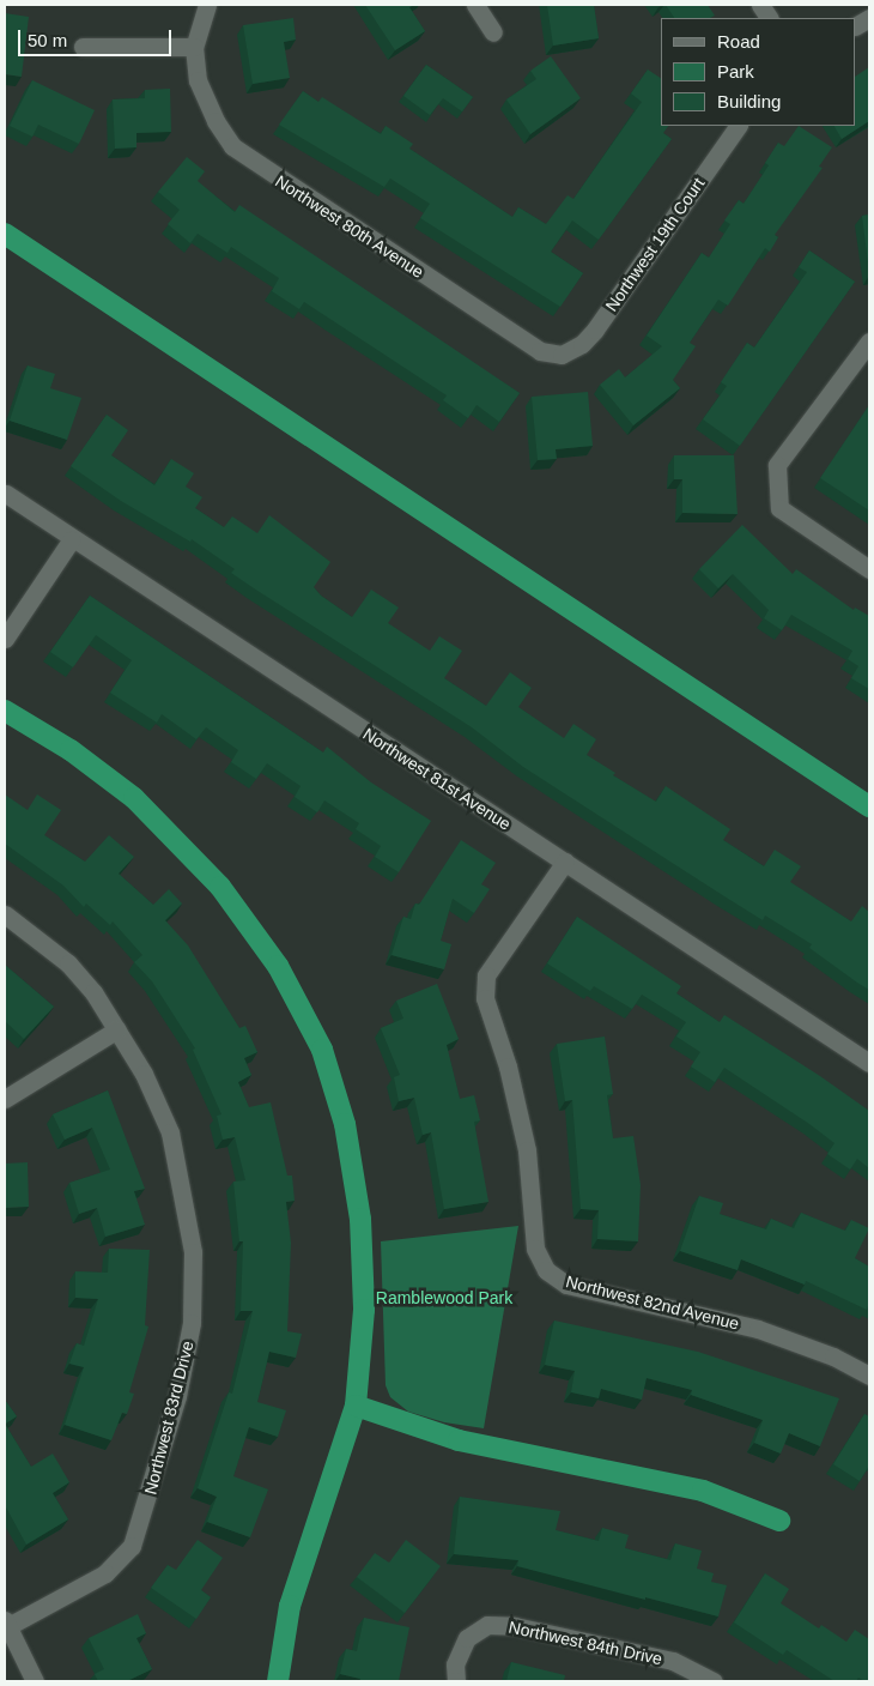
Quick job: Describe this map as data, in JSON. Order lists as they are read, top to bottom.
{
  "streets": {
    "street": [
      "Northwest 80th Avenue",
      "Northwest 19th Court",
      "Northwest 81st Avenue",
      "Northwest 82nd Avenue",
      "Northwest 83rd Drive",
      "Northwest 84th Drive"
    ]
  },
  "crossings": [
    ["Northwest 80th Avenue", "Northwest 19th Court"],
    ["Northwest 81st Avenue", "Northwest 82nd Avenue"]
  ],
  "parks": ["Ramblewood Park"],
  "legend": ["Road", "Park", "Building"],
  "scale_bar": "50 m"
}
